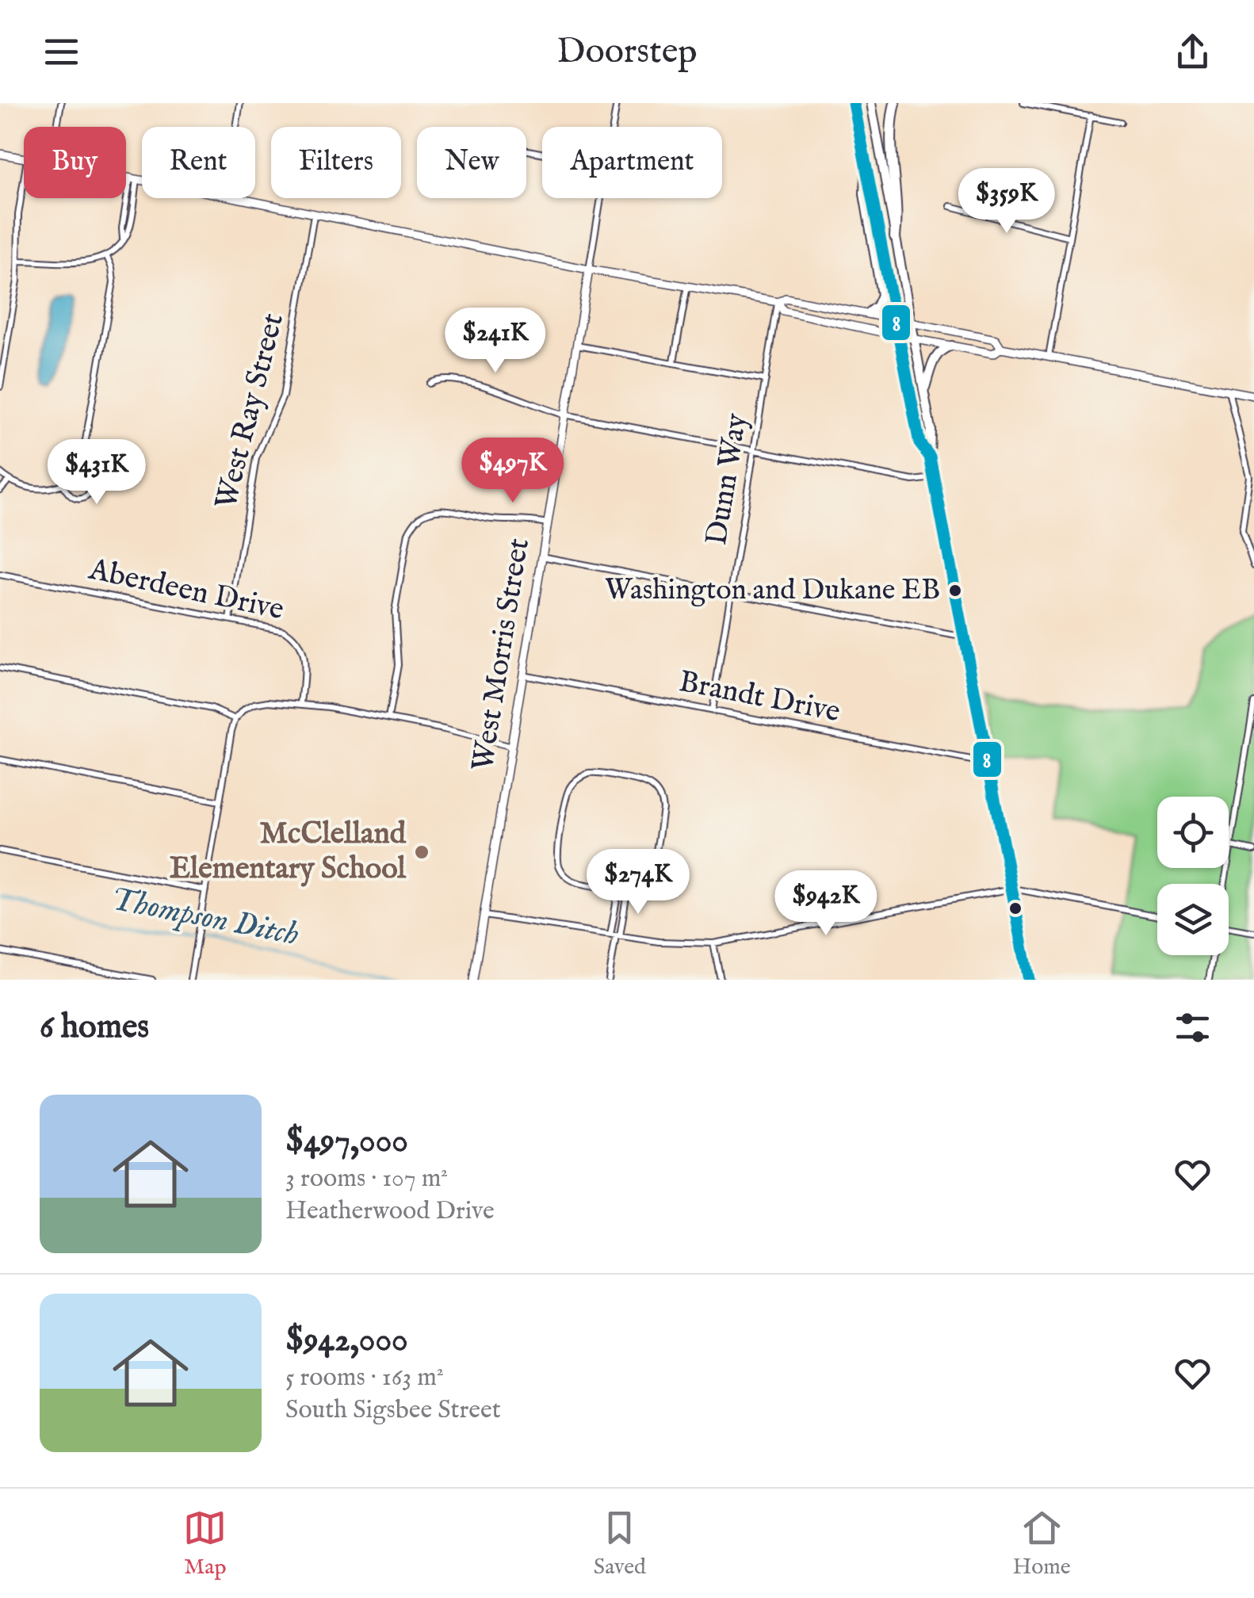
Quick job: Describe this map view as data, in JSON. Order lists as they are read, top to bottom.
{
  "streets": {
    "street": [
      "West Ray Street",
      "Dunn Way",
      "Aberdeen Drive",
      "West Morris Street",
      "Brandt Drive"
    ]
  },
  "crossings": [
    ["West Ray Street", "Aberdeen Drive"],
    ["Dunn Way", "Brandt Drive"],
    ["West Morris Street", "Brandt Drive"]
  ],
  "water": ["Thompson Ditch"],
  "places": ["Washington and Dukane EB", "McClelland Elementary School"],
  "lines": ["transit line 8"],
  "page": {
    "header": "Doorstep",
    "chip": [
      "Buy",
      "Rent",
      "Filters",
      "New",
      "Apartment"
    ],
    "price": [
      "$359K",
      "$241K",
      "$497K",
      "$431K",
      "$274K",
      "$942K"
    ],
    "heading": "6 homes",
    "list": [
      {
        "name": "$497,000",
        "note": "3 rooms · 107 m² · Heatherwood Drive"
      },
      {
        "name": "$942,000",
        "note": "5 rooms · 163 m² · South Sigsbee Street"
      }
    ],
    "tabs": ["Map", "Saved", "Home"]
  }
}
